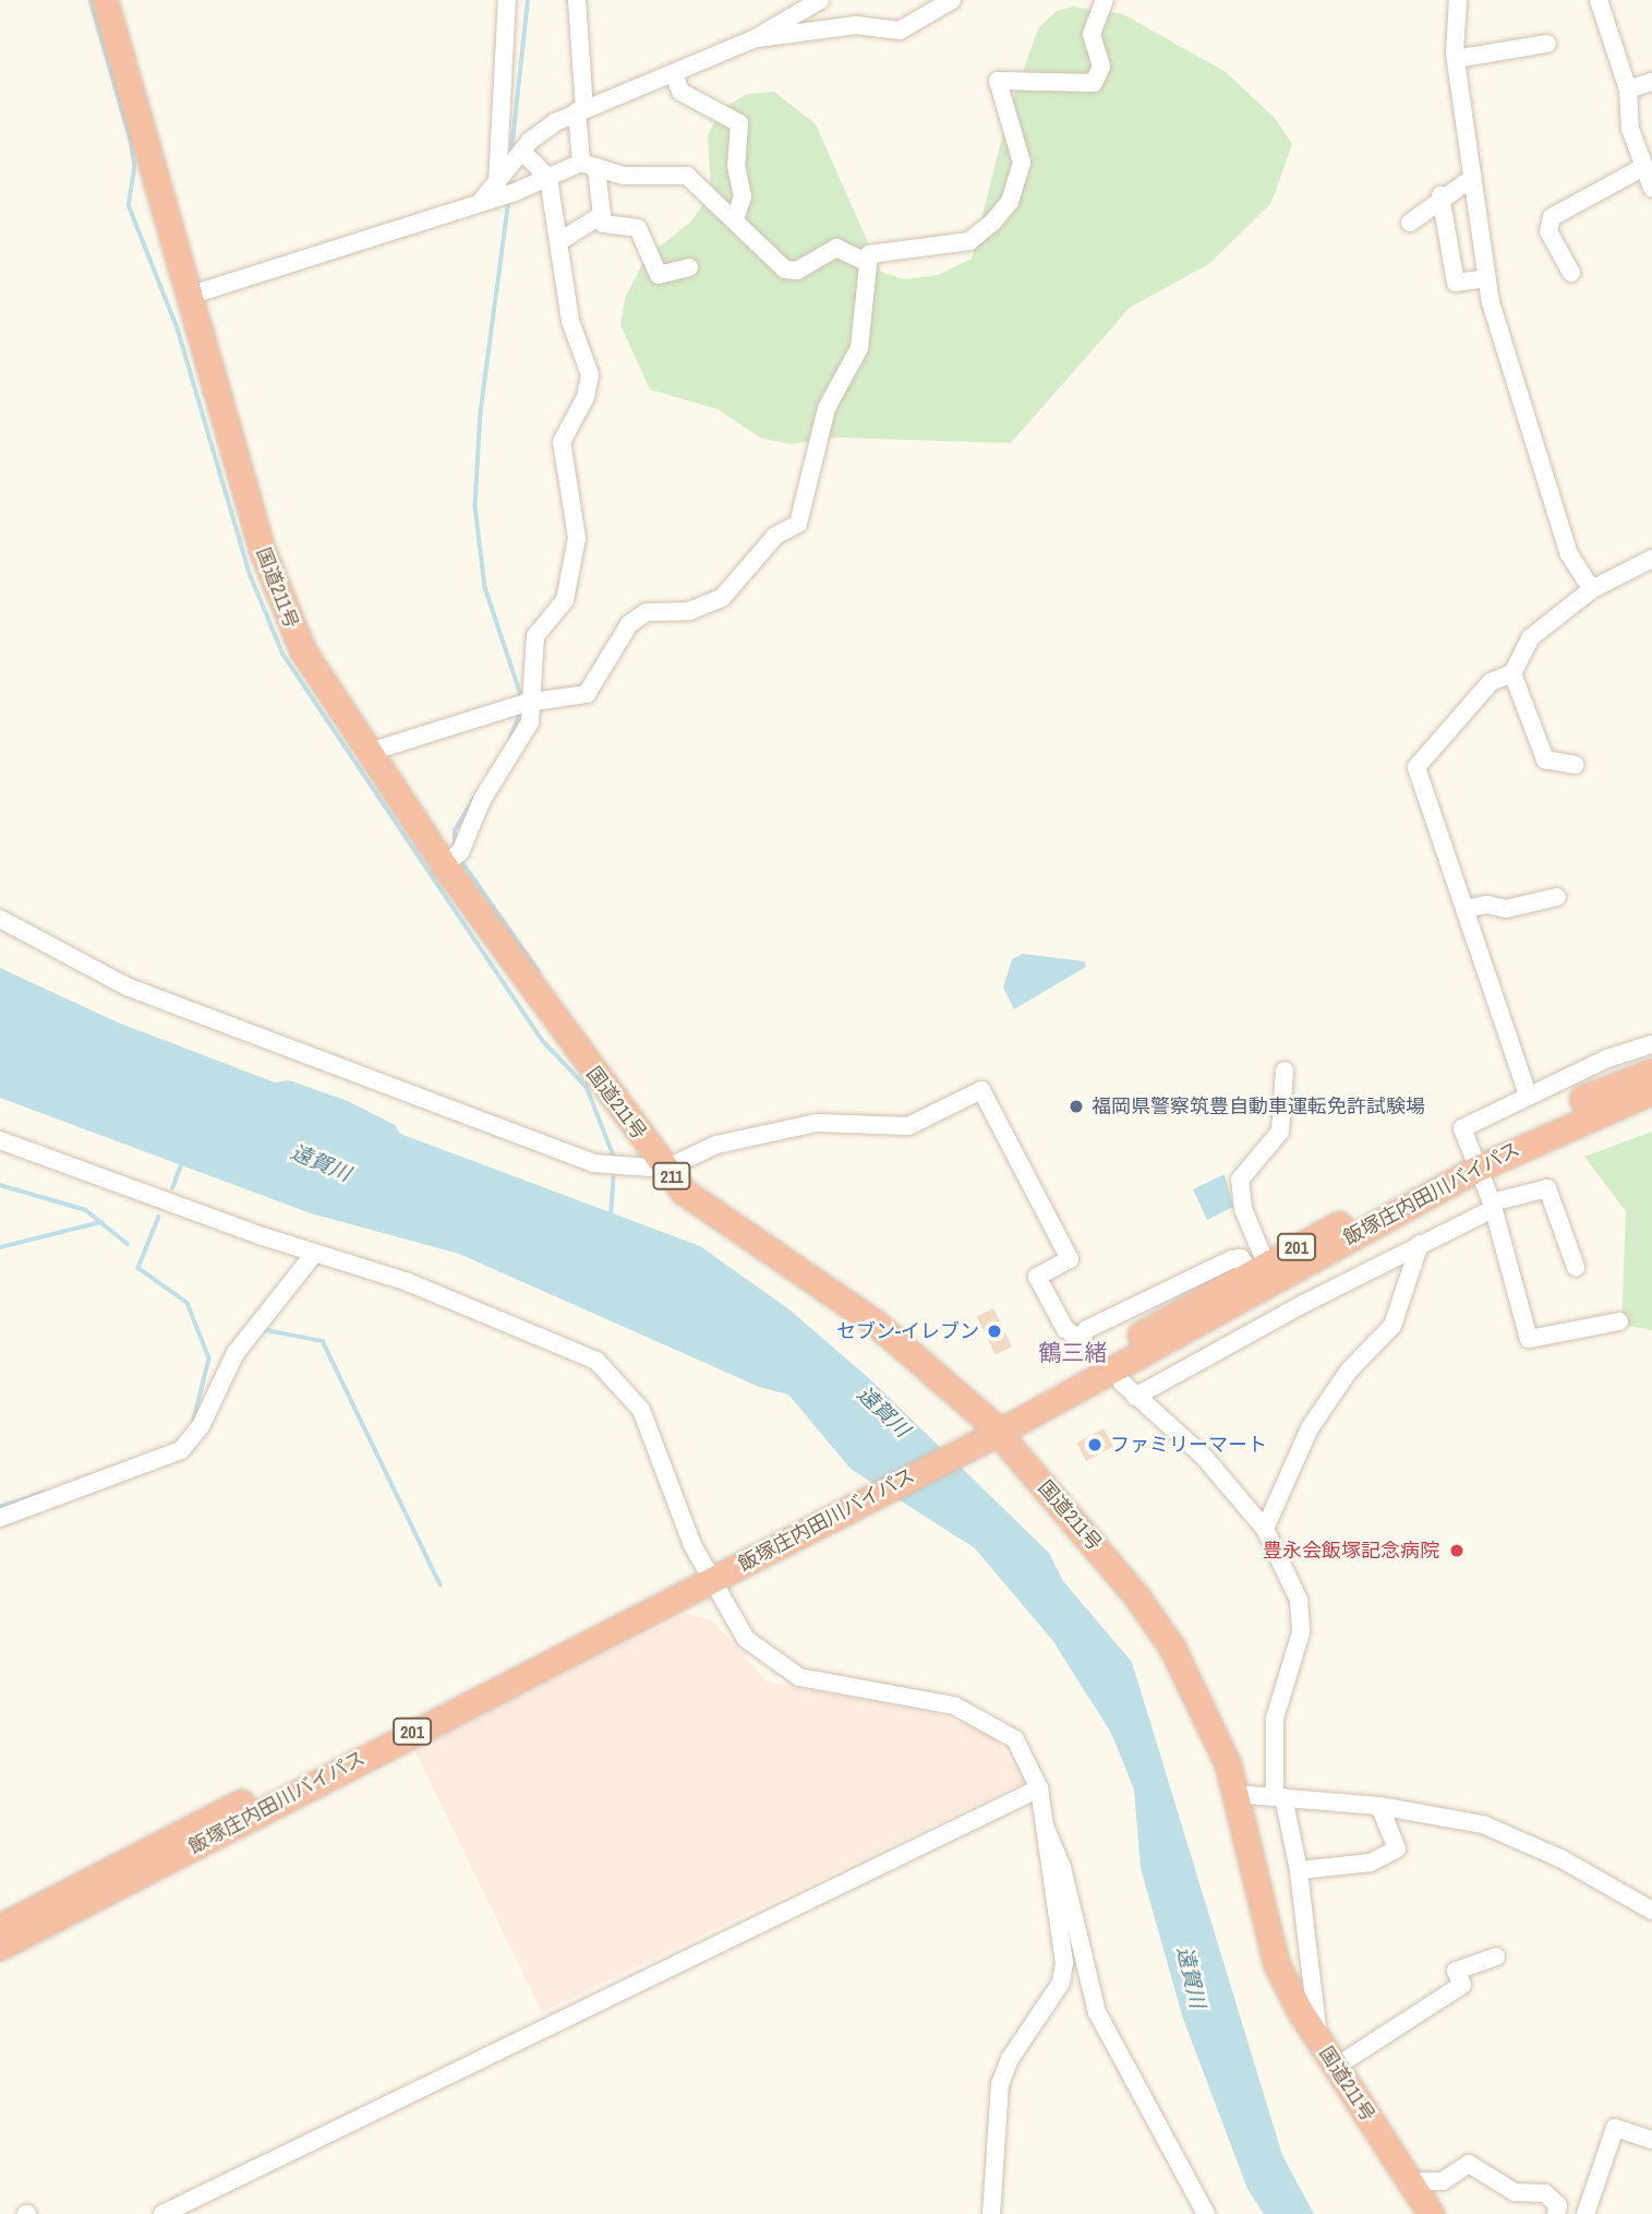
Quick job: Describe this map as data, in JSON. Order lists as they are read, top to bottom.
{
  "streets": {
    "highway": [
      "国道211号",
      "211",
      "飯塚庄内田川バイパス",
      "201"
    ]
  },
  "crossings": [
    ["国道211号", "飯塚庄内田川バイパス"]
  ],
  "districts": ["鶴三緒"],
  "water": ["遠賀川"],
  "places": [
    "福岡県警察筑豊自動車運転免許試験場",
    "セブン-イレブン",
    "ファミリーマート",
    "豊永会飯塚記念病院"
  ]
}
